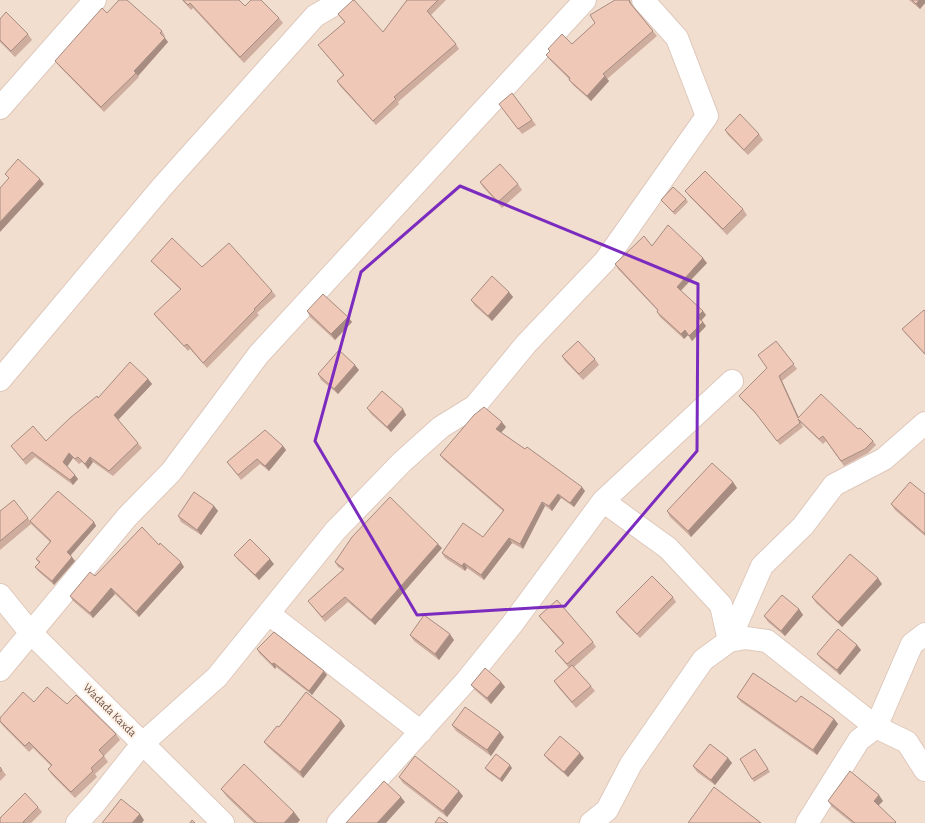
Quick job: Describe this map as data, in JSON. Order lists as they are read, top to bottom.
{
  "streets": {
    "street": ["Wadada Kaxda"]
  }
}
